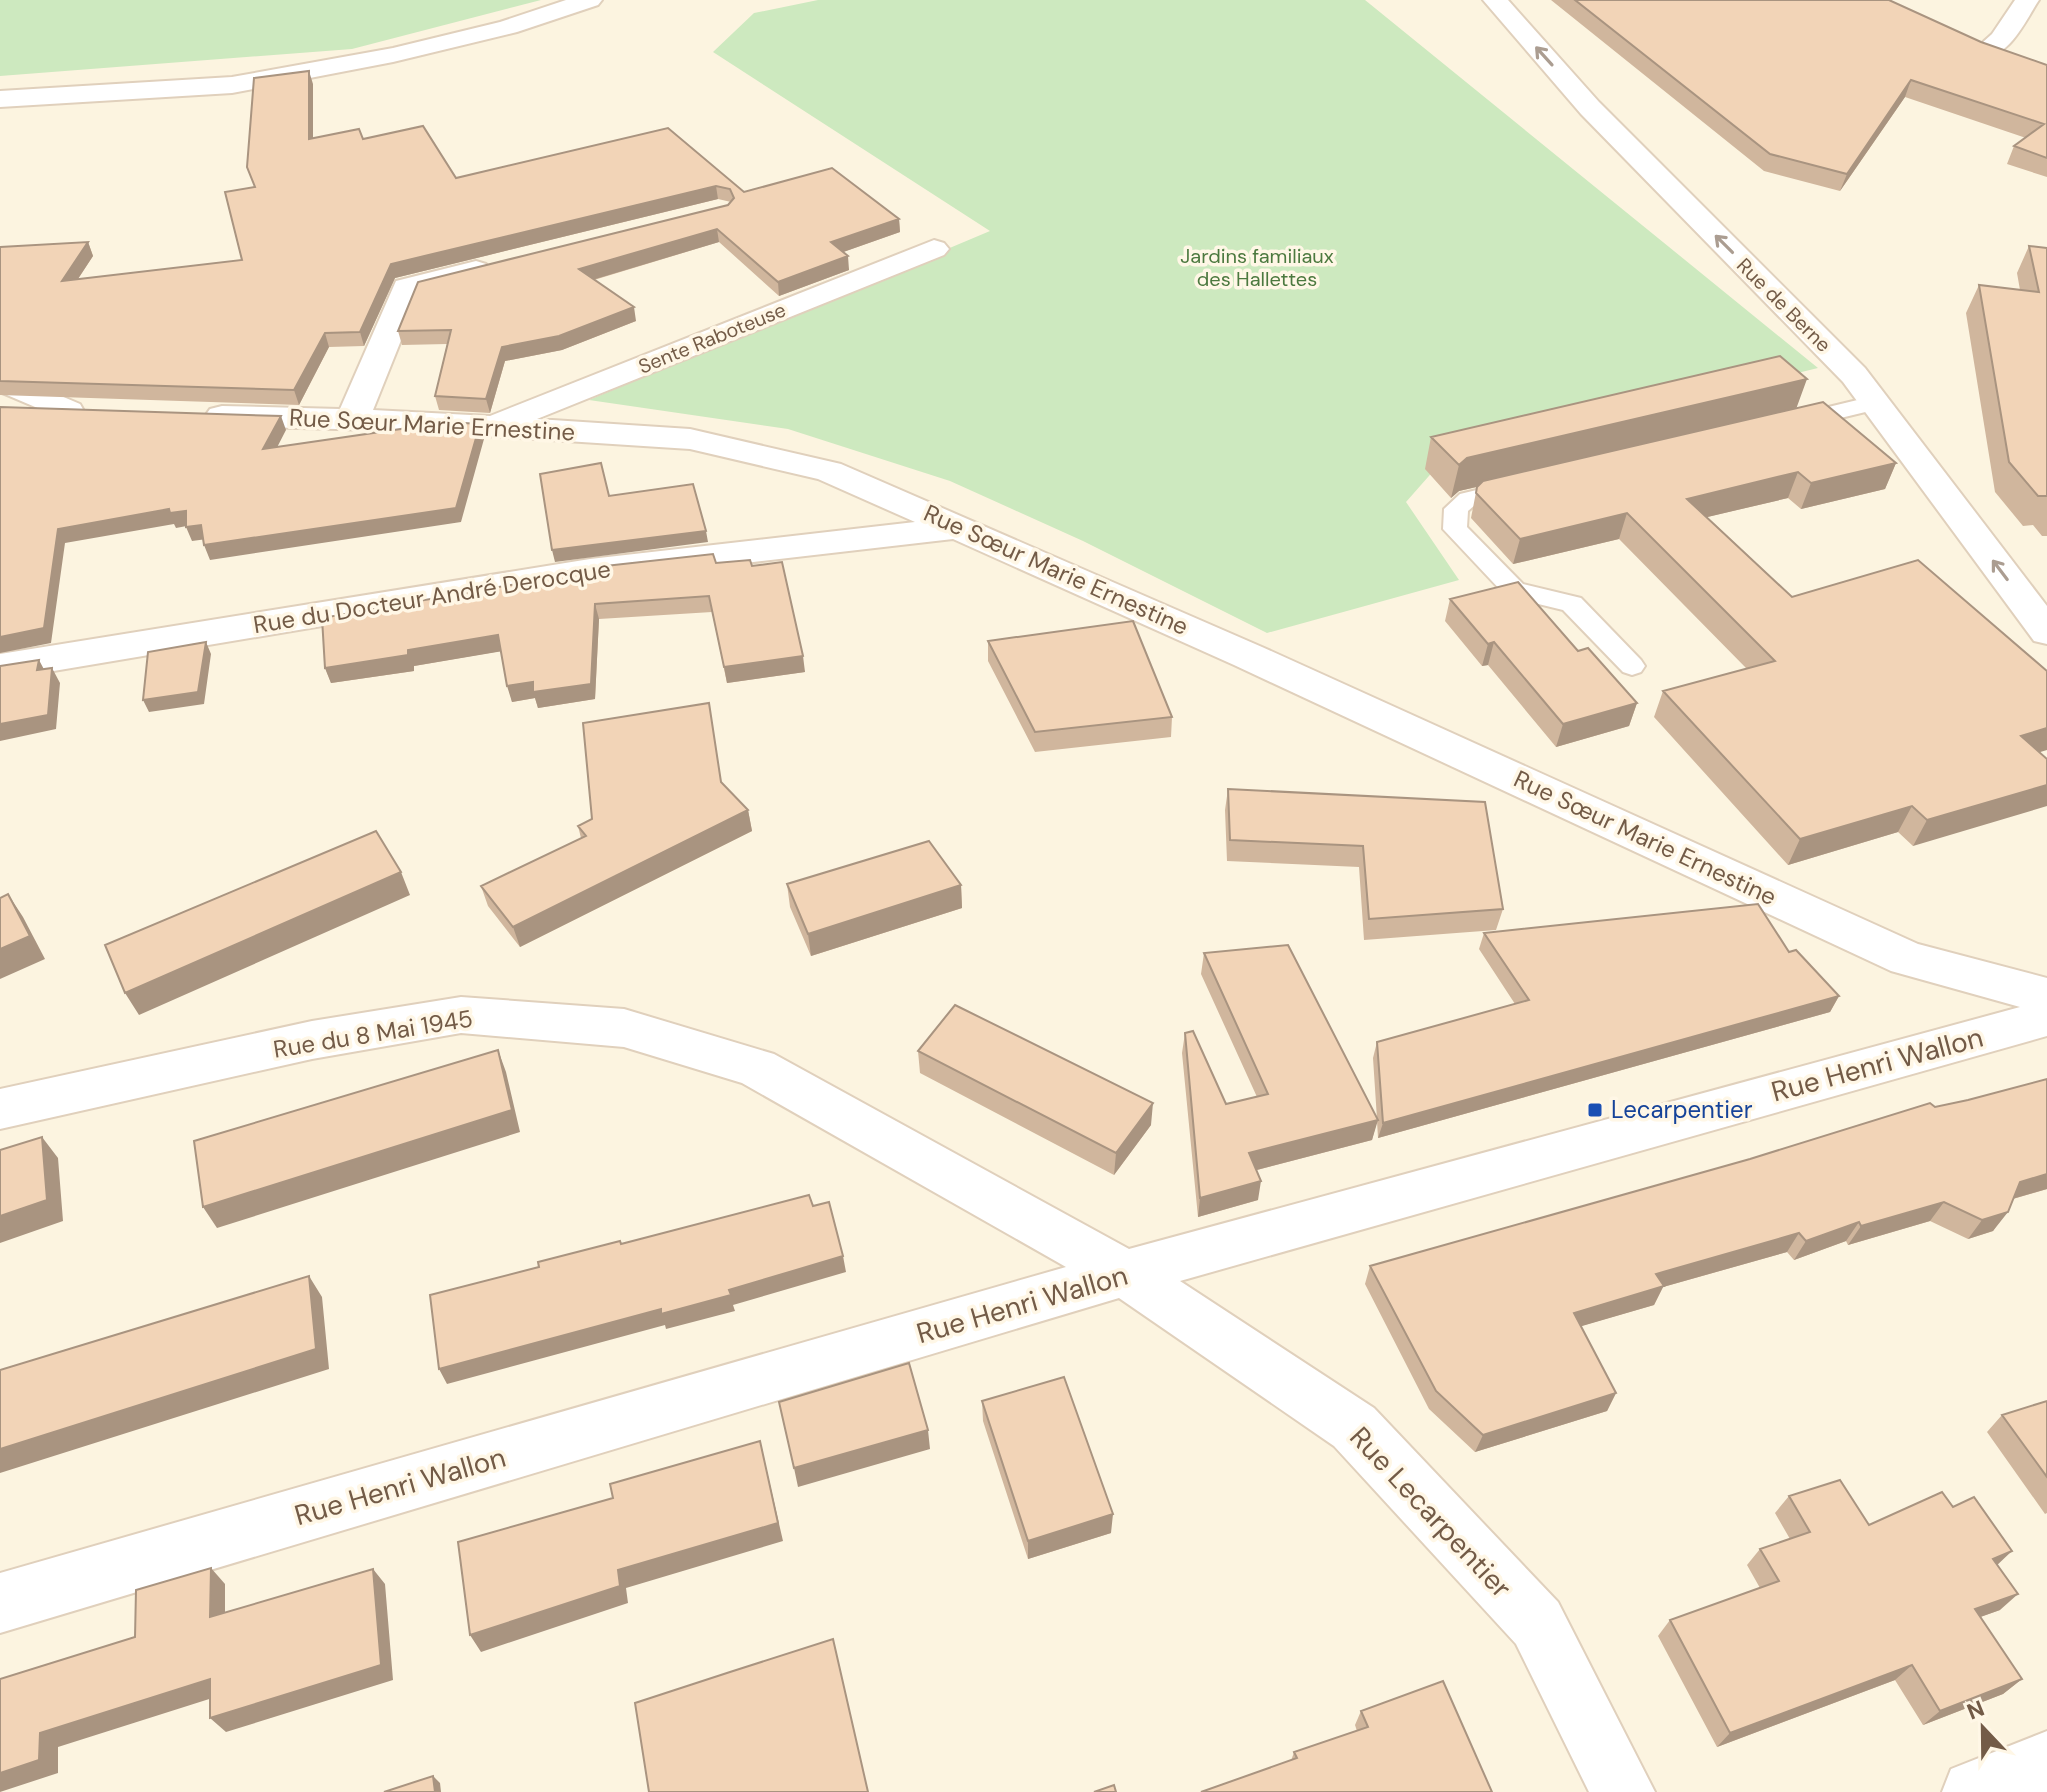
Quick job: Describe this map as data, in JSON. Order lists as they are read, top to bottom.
{
  "streets": {
    "street": [
      "Rue de Berne",
      "Sente Raboteuse",
      "Rue Sœur Marie Ernestine",
      "Rue du Docteur André Derocque",
      "Rue du 8 Mai 1945",
      "Rue Henri Wallon",
      "Rue Lecarpentier"
    ]
  },
  "crossings": [
    ["Sente Raboteuse", "Rue Sœur Marie Ernestine"],
    ["Rue Sœur Marie Ernestine", "Rue du Docteur André Derocque"],
    ["Rue du 8 Mai 1945", "Rue Henri Wallon"],
    ["Rue du 8 Mai 1945", "Rue Lecarpentier"],
    ["Rue Henri Wallon", "Rue Lecarpentier"]
  ],
  "one_way": ["Rue de Berne"],
  "parks": ["Jardins familiaux des Hallettes"],
  "places": {
    "transit": ["Lecarpentier"]
  },
  "north": "top"
}
